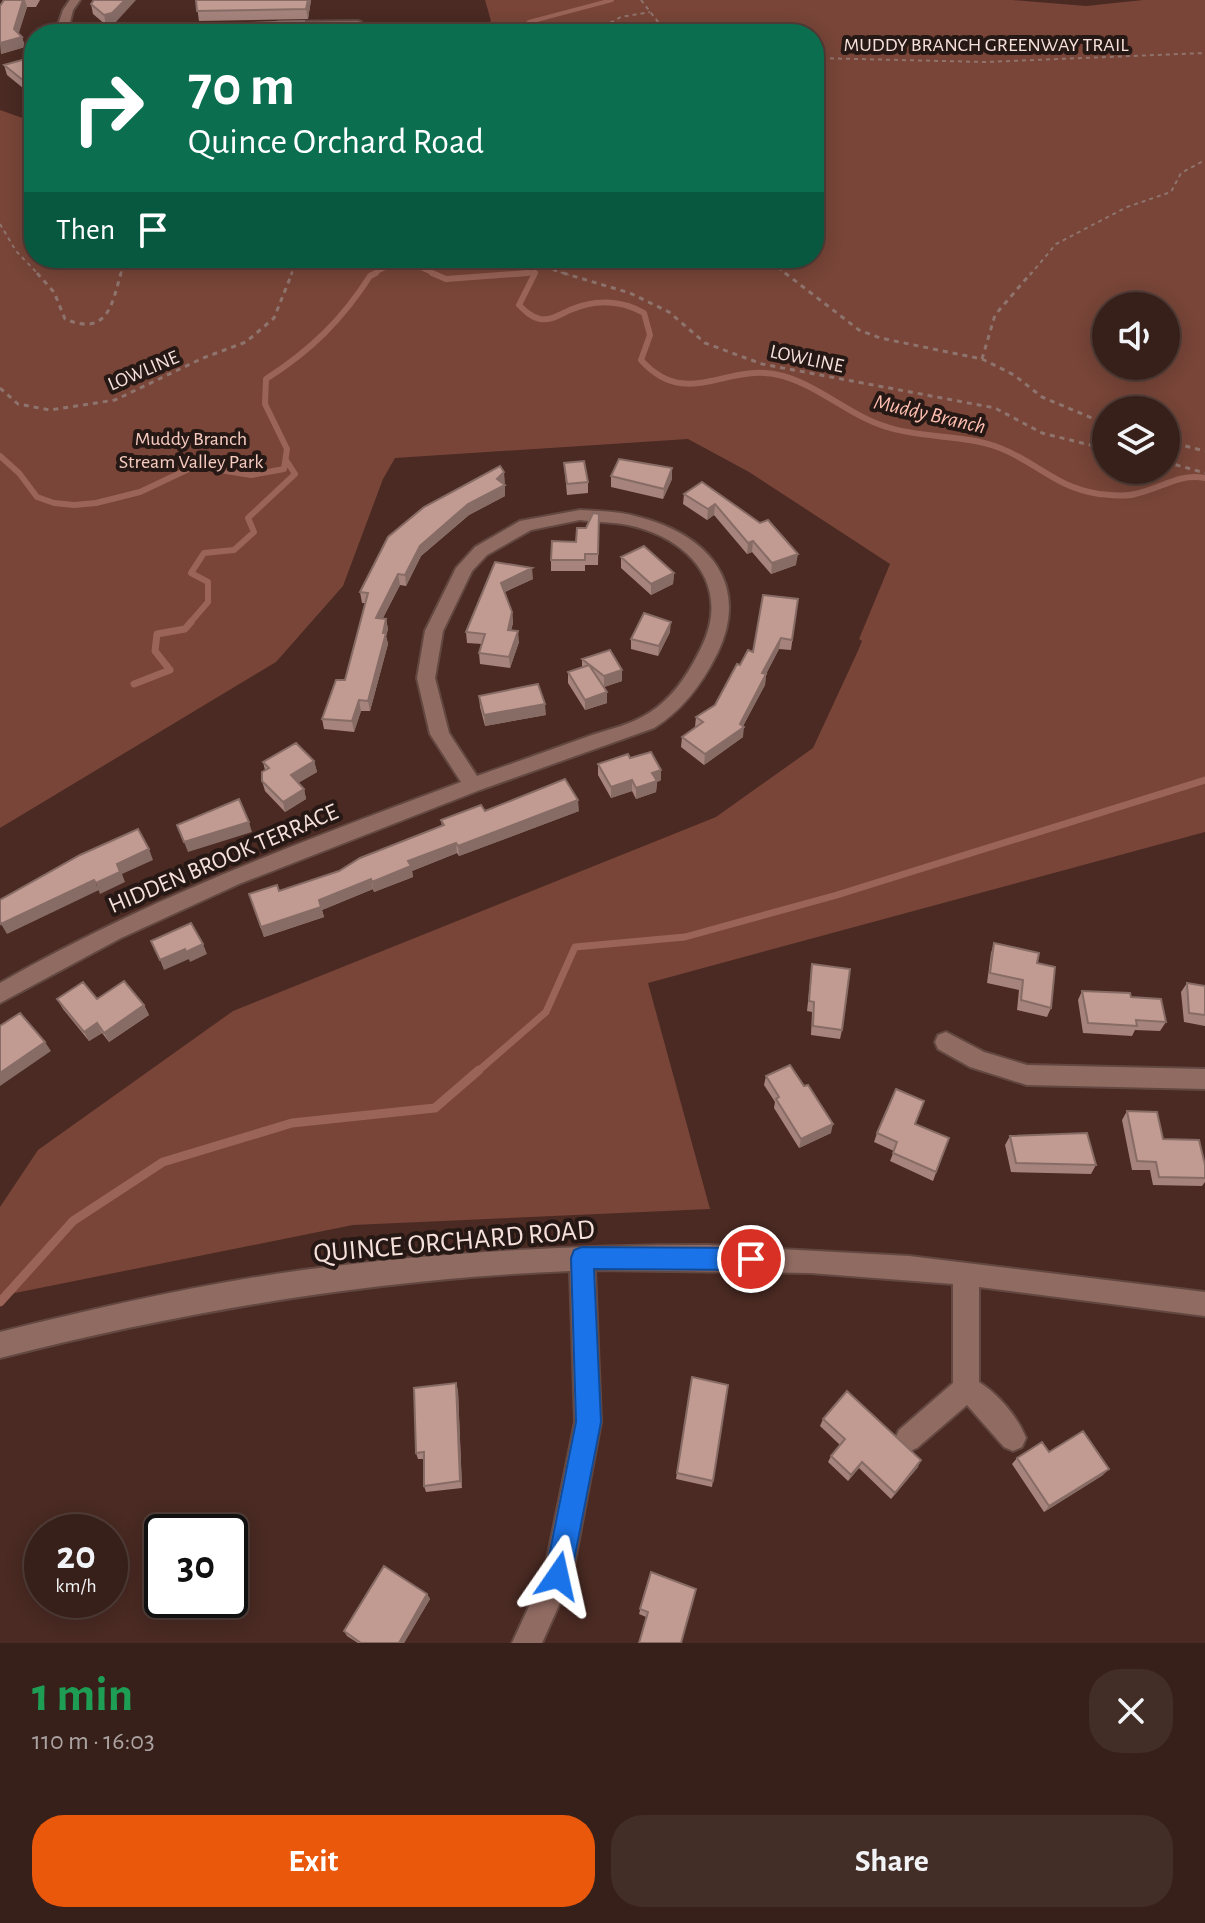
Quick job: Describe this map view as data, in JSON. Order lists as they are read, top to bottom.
{
  "streets": {
    "street": ["HIDDEN BROOK TERRACE", "QUINCE ORCHARD ROAD"],
    "path": ["MUDDY BRANCH GREENWAY TRAIL", "LOWLINE"]
  },
  "water": ["Muddy Branch"],
  "parks": ["Muddy Branch Stream Valley Park"],
  "page": {
    "turn": ["70 m", "Quince Orchard Road"],
    "then": "Then",
    "speed": "20 km/h",
    "limit": "30",
    "heading": ["1 min", "110 m · 16:03"],
    "buttons": ["Exit", "Share"]
  }
}
